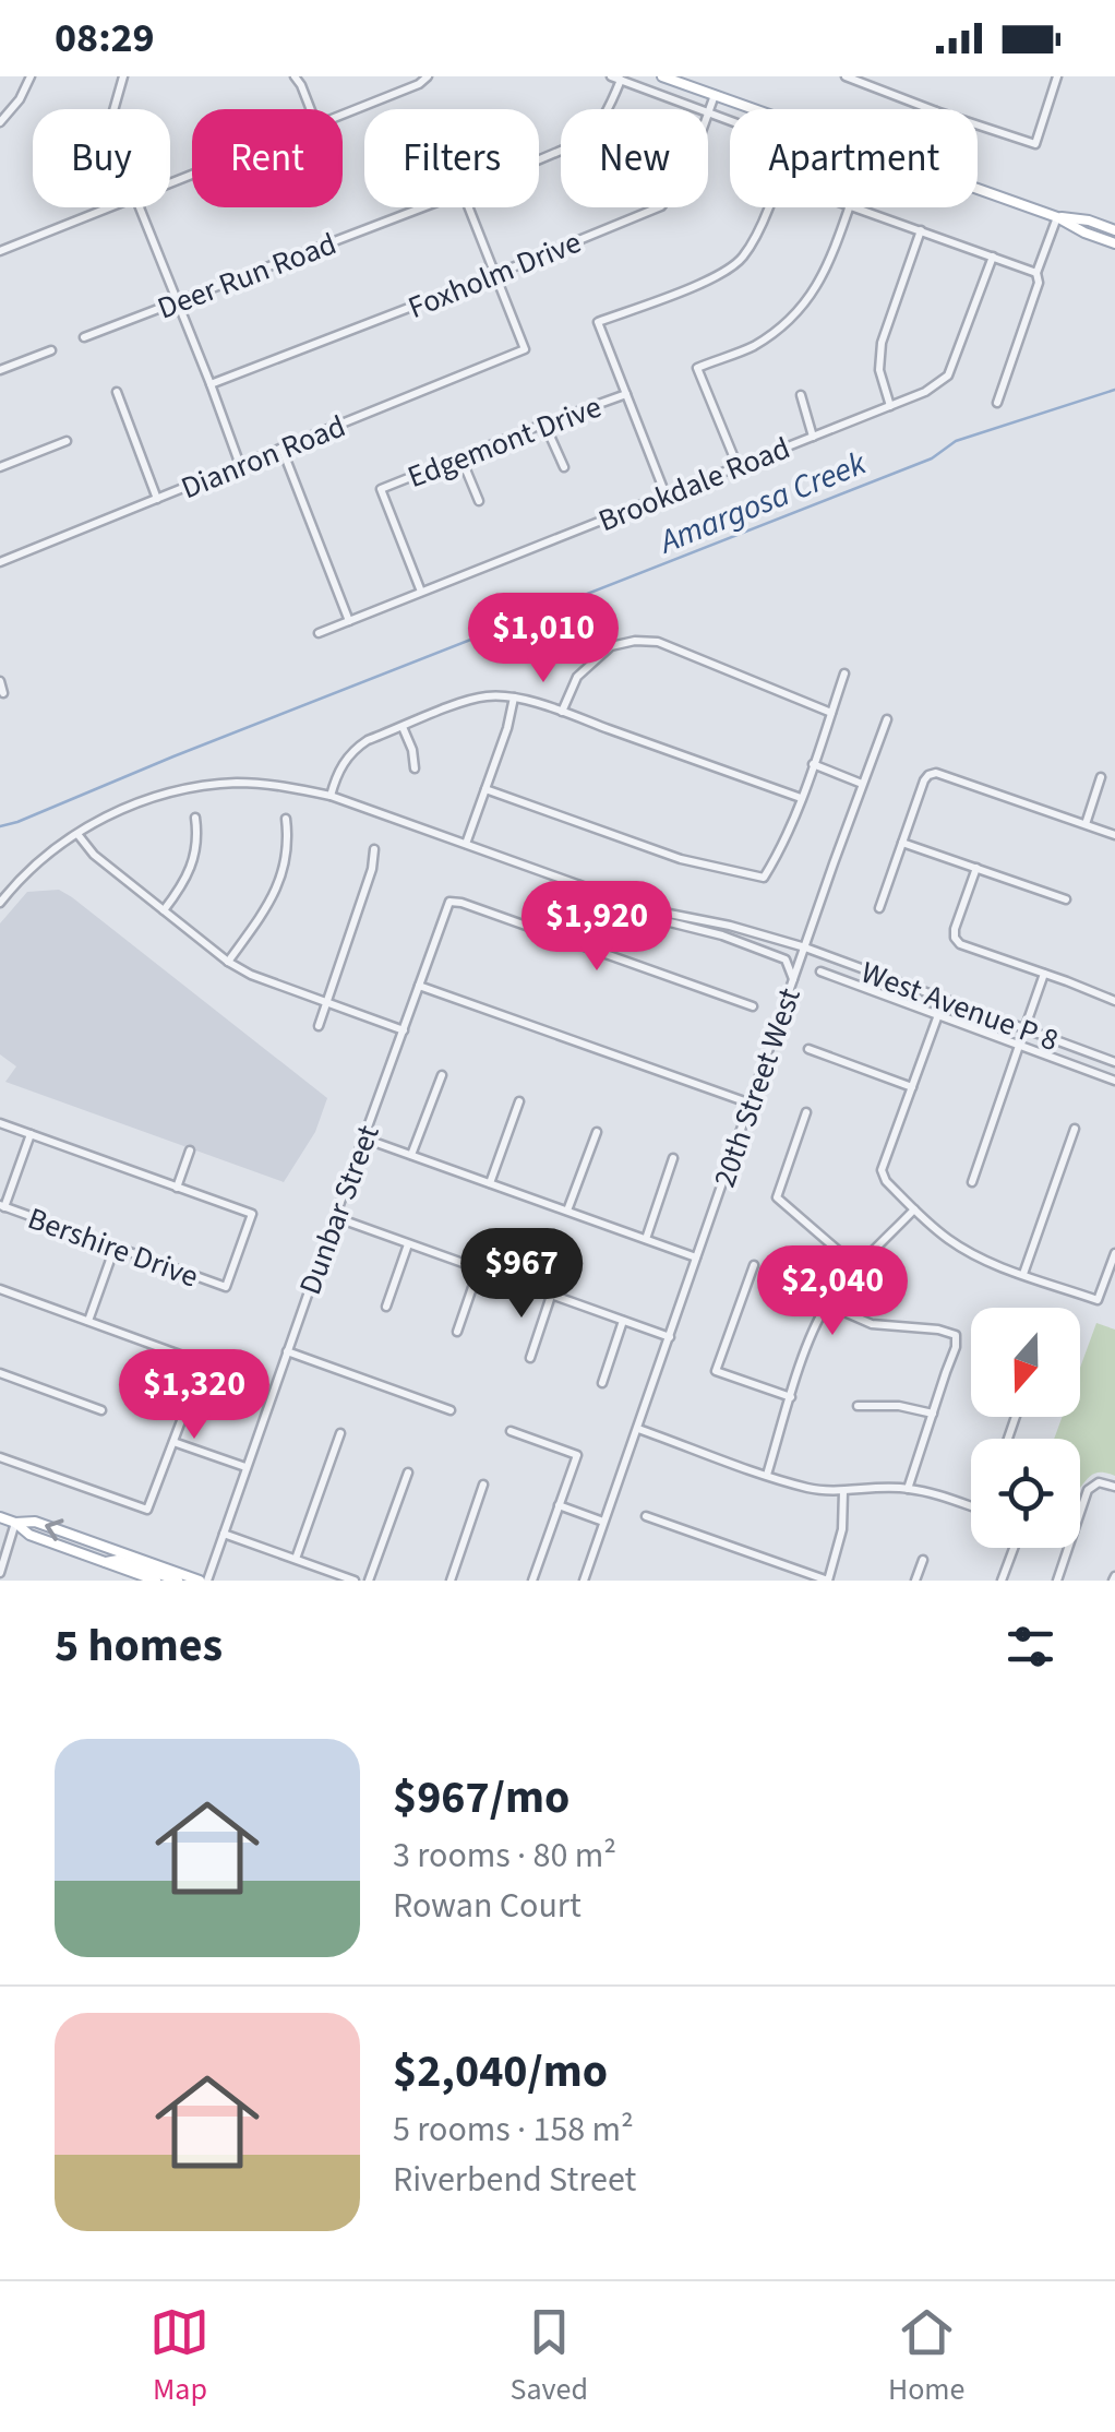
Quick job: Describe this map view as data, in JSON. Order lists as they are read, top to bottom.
{
  "streets": {
    "street": [
      "Foxholm Drive",
      "Deer Run Road",
      "Edgemont Drive",
      "Dianron Road",
      "Brookdale Road",
      "West Avenue P 8",
      "20th Street West",
      "Dunbar Street",
      "Bershire Drive"
    ]
  },
  "crossings": [
    ["Foxholm Drive", "Dianron Road"],
    ["Edgemont Drive", "Brookdale Road"],
    ["West Avenue P 8", "20th Street West"]
  ],
  "water": ["Amargosa Creek"],
  "north": "bottom",
  "page": {
    "status": "08:29",
    "chip": [
      "Buy",
      "Rent",
      "Filters",
      "New",
      "Apartment"
    ],
    "price": [
      "$1,010",
      "$1,920",
      "$967",
      "$2,040",
      "$1,320"
    ],
    "heading": "5 homes",
    "list": [
      {
        "name": "$967/mo",
        "note": "3 rooms · 80 m² · Rowan Court"
      },
      {
        "name": "$2,040/mo",
        "note": "5 rooms · 158 m² · Riverbend Street"
      }
    ],
    "tabs": ["Map", "Saved", "Home"]
  }
}
